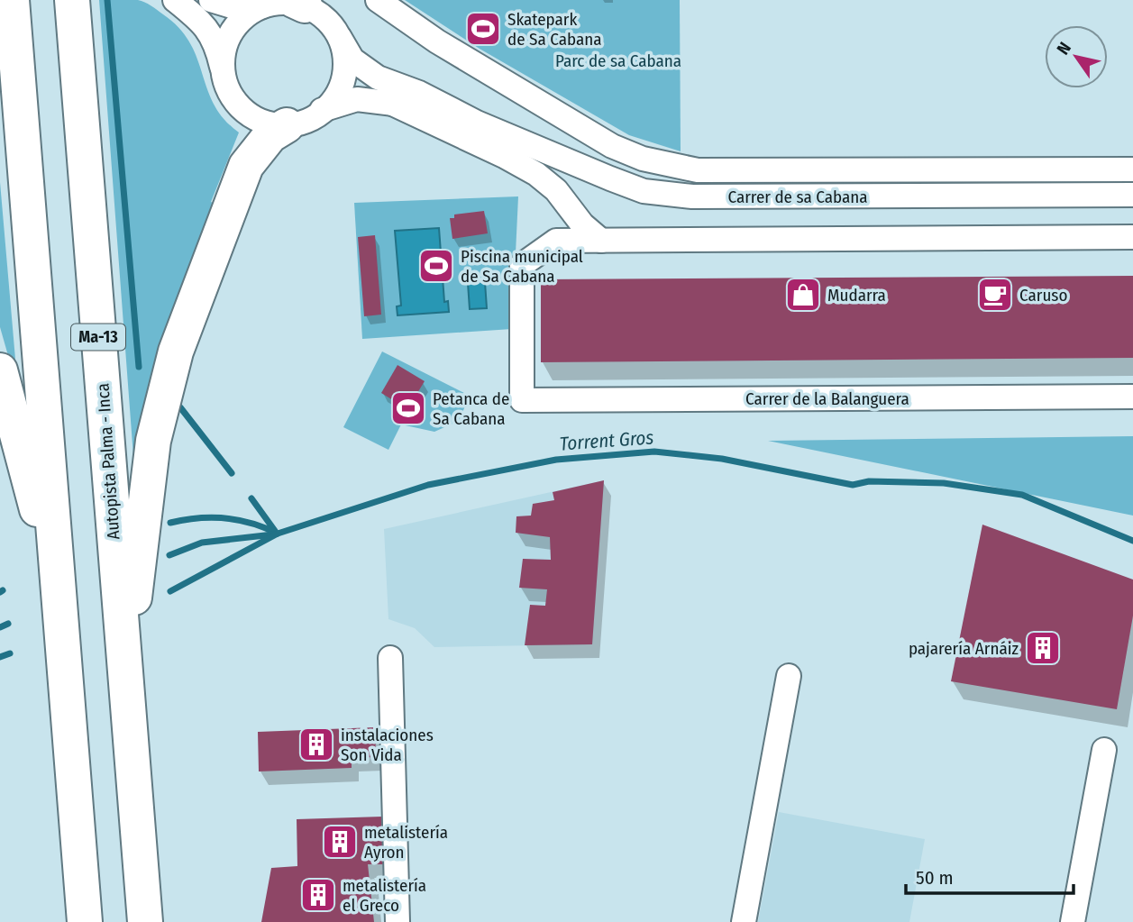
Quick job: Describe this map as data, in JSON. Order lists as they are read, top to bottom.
{
  "streets": {
    "highway": ["Ma-13", "Autopista Palma - Inca"],
    "street": ["Carrer de sa Cabana", "Carrer de la Balanguera"]
  },
  "water": ["Torrent Gros"],
  "parks": ["Parc de sa Cabana"],
  "places": {
    "sports": ["Skatepark de Sa Cabana", "Piscina municipal de Sa Cabana", "Petanca de Sa Cabana"],
    "shop": ["Mudarra"],
    "cafe": ["Caruso"],
    "building": [
      "pajarería Arnáiz",
      "instalaciones Son Vida",
      "metalistería Ayron",
      "metalistería el Greco"
    ]
  },
  "scale_bar": "50 m",
  "north": "top left"
}
